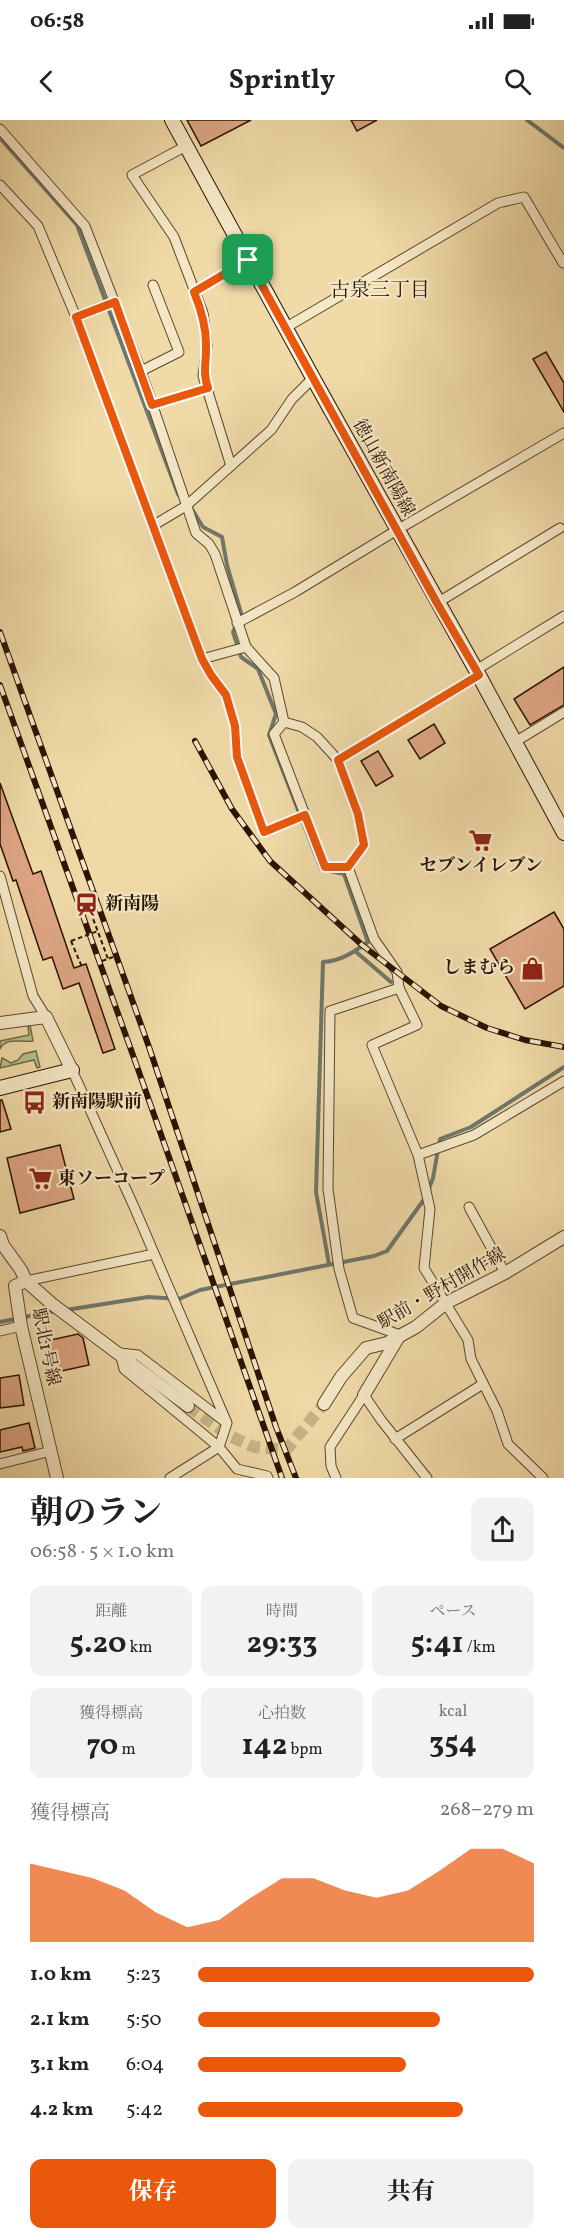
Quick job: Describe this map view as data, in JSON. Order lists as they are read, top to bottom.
{
  "streets": {
    "main road": ["徳山新南陽線"],
    "street": ["駅前・野村開作線", "駅北1号線"]
  },
  "districts": ["古泉三丁目"],
  "places": {
    "supermarket": ["セブンイレブン", "東ソーコープ"],
    "station": ["新南陽"],
    "shop": ["しまむら"],
    "bus stop": ["新南陽駅前"]
  },
  "page": {
    "status": "06:58",
    "header": "Sprintly",
    "heading": ["朝のラン", "06:58 · 5 × 1.0 km"],
    "stats": [
      ["距離", "5.20 km"],
      ["時間", "29:33"],
      ["ペース", "5:41 /km"],
      ["獲得標高", "70 m"],
      ["心拍数", "142 bpm"],
      ["kcal", "354"]
    ],
    "chart": ["獲得標高", "268–279 m"],
    "list": [
      {
        "name": "1.0 km",
        "note": "5:23"
      },
      {
        "name": "2.1 km",
        "note": "5:50"
      },
      {
        "name": "3.1 km",
        "note": "6:04"
      },
      {
        "name": "4.2 km",
        "note": "5:42"
      }
    ],
    "buttons": ["保存", "共有"]
  }
}
